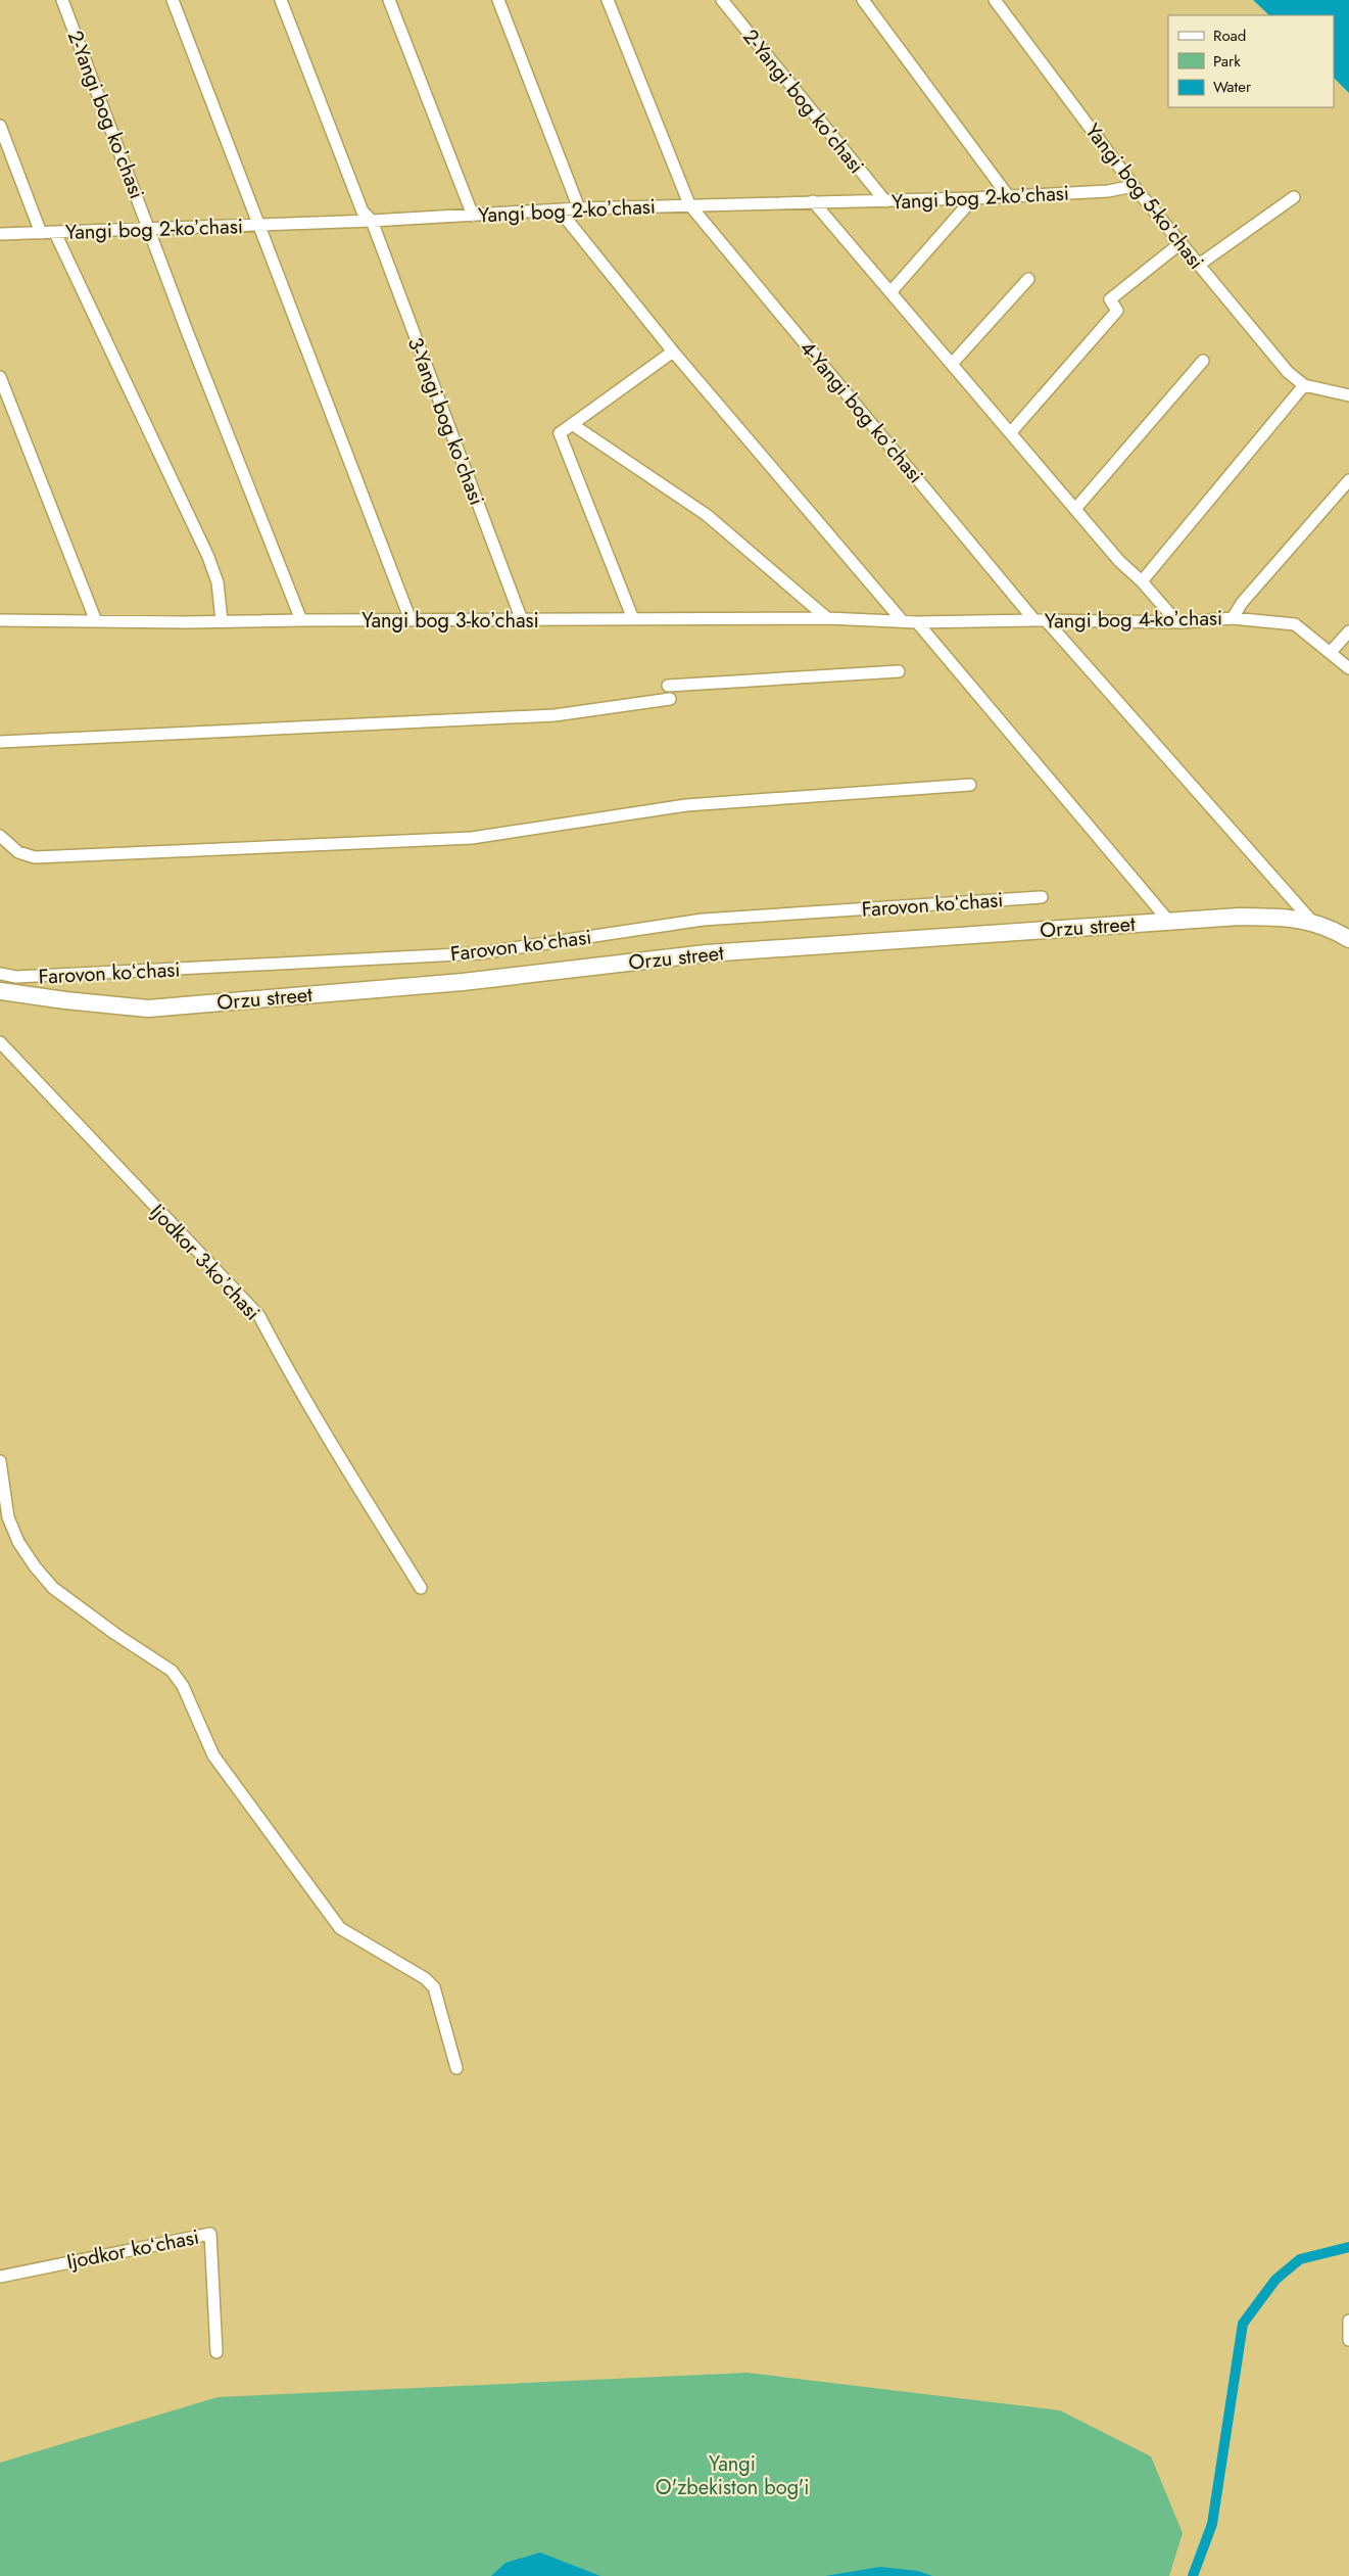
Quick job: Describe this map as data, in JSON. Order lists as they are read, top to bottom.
{
  "streets": {
    "main road": ["Orzu street"],
    "street": [
      "2-Yangi bog koʼchasi",
      "Yangi bog 5-koʼchasi",
      "Yangi bog 2-koʼchasi",
      "4-Yangi bog koʼchasi",
      "3-Yangi bog koʼchasi",
      "Yangi bog 4-koʼchasi",
      "Yangi bog 3-koʼchasi",
      "Farovon koʻchasi",
      "Ijodkor 3-koʼchasi",
      "Ijodkor koʻchasi"
    ]
  },
  "crossings": [
    ["2-Yangi bog koʼchasi", "Yangi bog 2-koʼchasi"],
    ["Yangi bog 5-koʼchasi", "Yangi bog 2-koʼchasi"],
    ["Yangi bog 2-koʼchasi", "4-Yangi bog koʼchasi"],
    ["Yangi bog 2-koʼchasi", "3-Yangi bog koʼchasi"],
    ["4-Yangi bog koʼchasi", "Yangi bog 4-koʼchasi"],
    ["4-Yangi bog koʼchasi", "Orzu street"],
    ["3-Yangi bog koʼchasi", "Yangi bog 3-koʼchasi"],
    ["Yangi bog 4-koʼchasi", "Yangi bog 3-koʼchasi"]
  ],
  "parks": ["Yangi O'zbekiston bog'i"],
  "legend": ["Road", "Park", "Water"]
}
